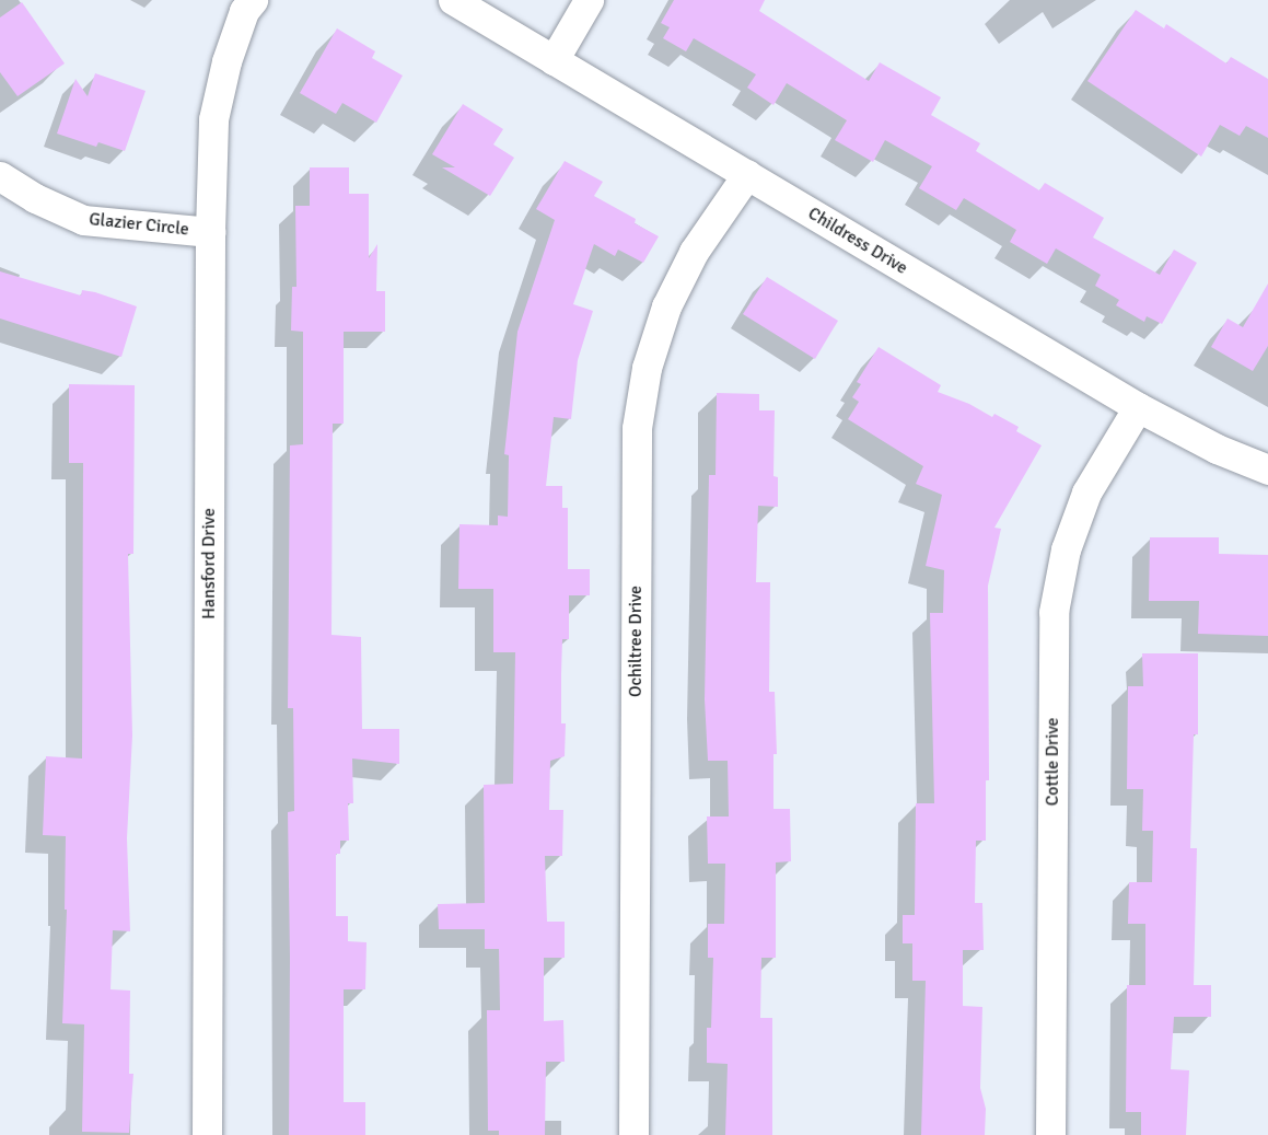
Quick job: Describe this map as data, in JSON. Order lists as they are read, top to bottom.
{
  "streets": {
    "street": [
      "Glazier Circle",
      "Childress Drive",
      "Hansford Drive",
      "Ochiltree Drive",
      "Cottle Drive"
    ]
  },
  "crossings": [
    ["Glazier Circle", "Hansford Drive"],
    ["Childress Drive", "Ochiltree Drive"],
    ["Childress Drive", "Cottle Drive"]
  ]
}
